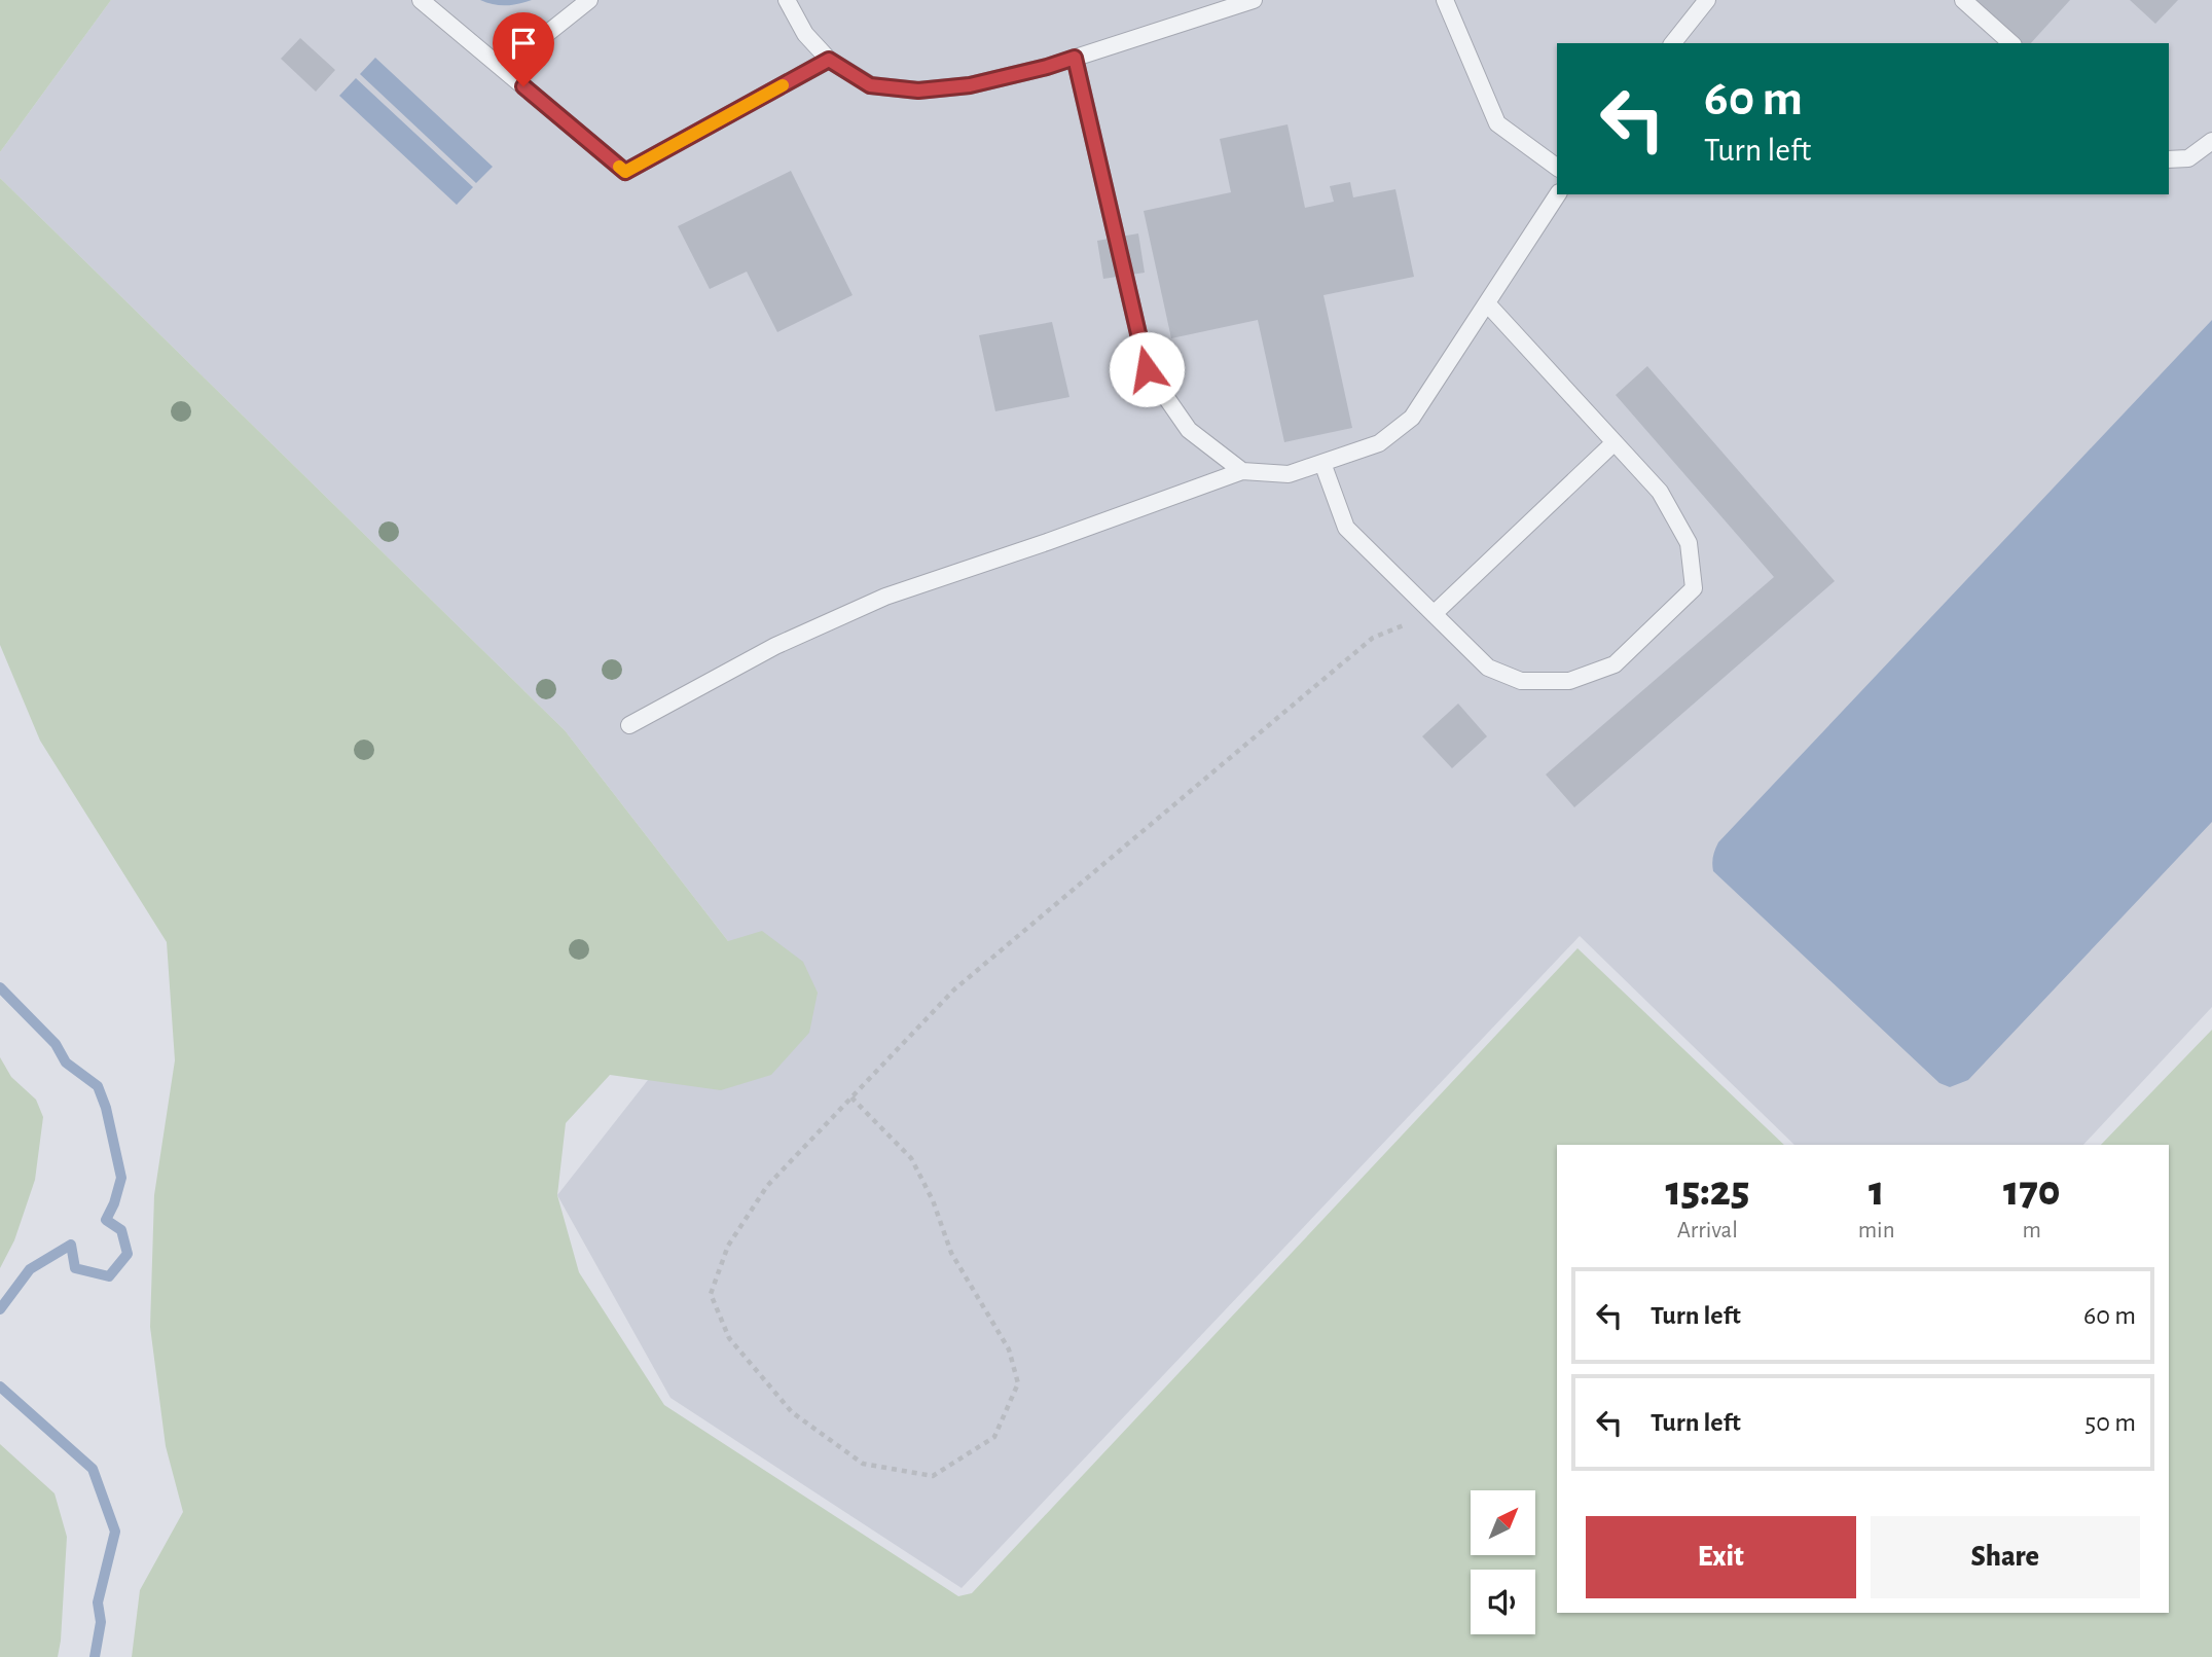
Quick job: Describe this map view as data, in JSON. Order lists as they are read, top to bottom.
{
  "north": "top right",
  "page": {
    "turn": ["60 m", "Turn left"],
    "eta": [
      "15:25",
      "Arrival",
      "1",
      "min",
      "170",
      "m"
    ],
    "list": [
      {
        "name": "Turn left",
        "value": "60 m"
      },
      {
        "name": "Turn left",
        "value": "50 m"
      }
    ],
    "buttons": ["Exit", "Share"]
  }
}
